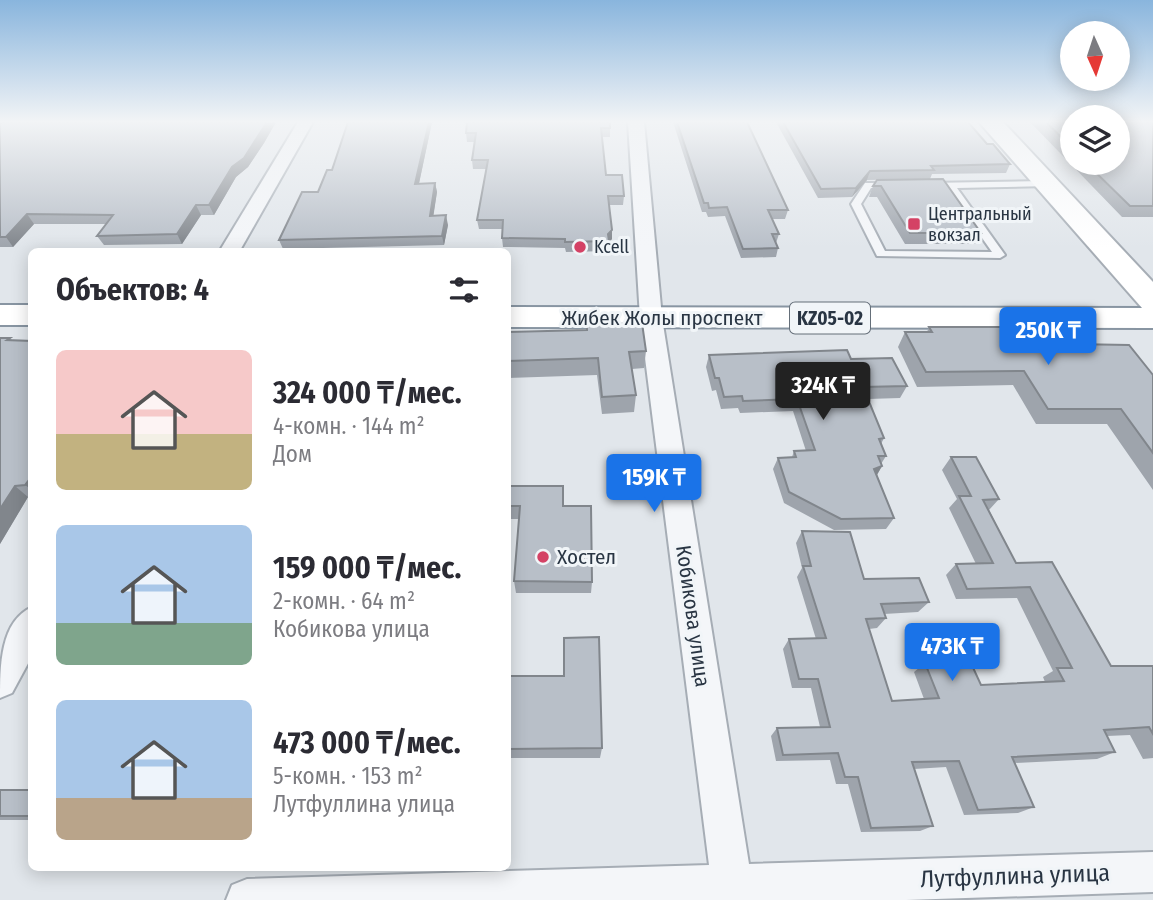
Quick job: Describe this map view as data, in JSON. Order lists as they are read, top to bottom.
{
  "streets": {
    "main road": ["Жибек Жолы проспект", "KZ05-02"],
    "street": ["Кобикова улица", "Лутфуллина улица"]
  },
  "crossings": [
    ["Жибек Жолы проспект", "Кобикова улица"],
    ["Кобикова улица", "Лутфуллина улица"]
  ],
  "places": {
    "transit": ["Центральный вокзал"],
    "other": ["Kcell", "Хостел"]
  },
  "north": "bottom",
  "page": {
    "heading": "Объектов: 4",
    "price": [
      "250K ₸",
      "324K ₸",
      "159K ₸",
      "473K ₸"
    ],
    "list": [
      {
        "name": "324 000 ₸/мес.",
        "note": "4-комн. · 144 m² · Дом"
      },
      {
        "name": "159 000 ₸/мес.",
        "note": "2-комн. · 64 m² · Кобикова улица"
      },
      {
        "name": "473 000 ₸/мес.",
        "note": "5-комн. · 153 m² · Лутфуллина улица"
      }
    ]
  }
}
